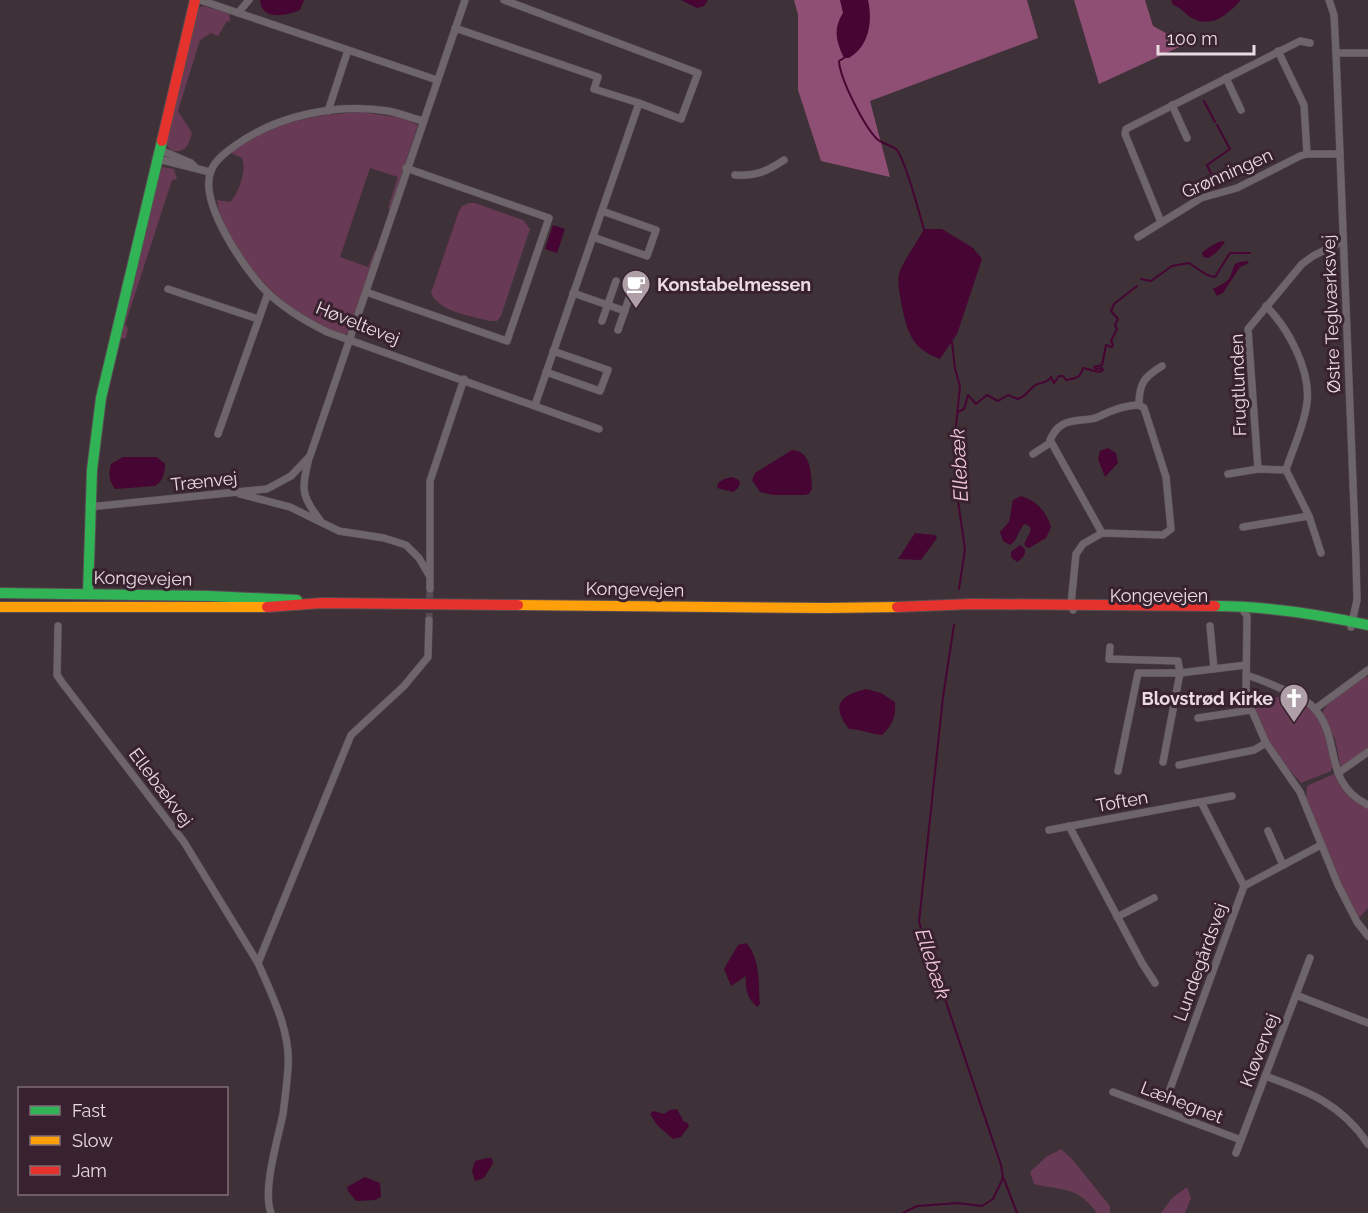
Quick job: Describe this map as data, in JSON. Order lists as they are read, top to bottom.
{
  "streets": {
    "main road": ["Kongevejen"],
    "street": [
      "Grønningen",
      "Østre Teglværksvej",
      "Høveltevej",
      "Frugtlunden",
      "Trænvej",
      "Ellebækvej",
      "Toften",
      "Lundegårdsvej",
      "Kløvervej",
      "Læhegnet"
    ]
  },
  "crossings": [
    ["Grønningen", "Østre Teglværksvej"],
    ["Østre Teglværksvej", "Frugtlunden"],
    ["Østre Teglværksvej", "Kongevejen"],
    ["Høveltevej", "Trænvej"],
    ["Kløvervej", "Læhegnet"]
  ],
  "water": ["Ellebæk"],
  "places": {
    "cafe": ["Konstabelmessen"],
    "church": ["Blovstrød Kirke"]
  },
  "legend": ["Fast", "Slow", "Jam"],
  "scale_bar": "100 m"
}
